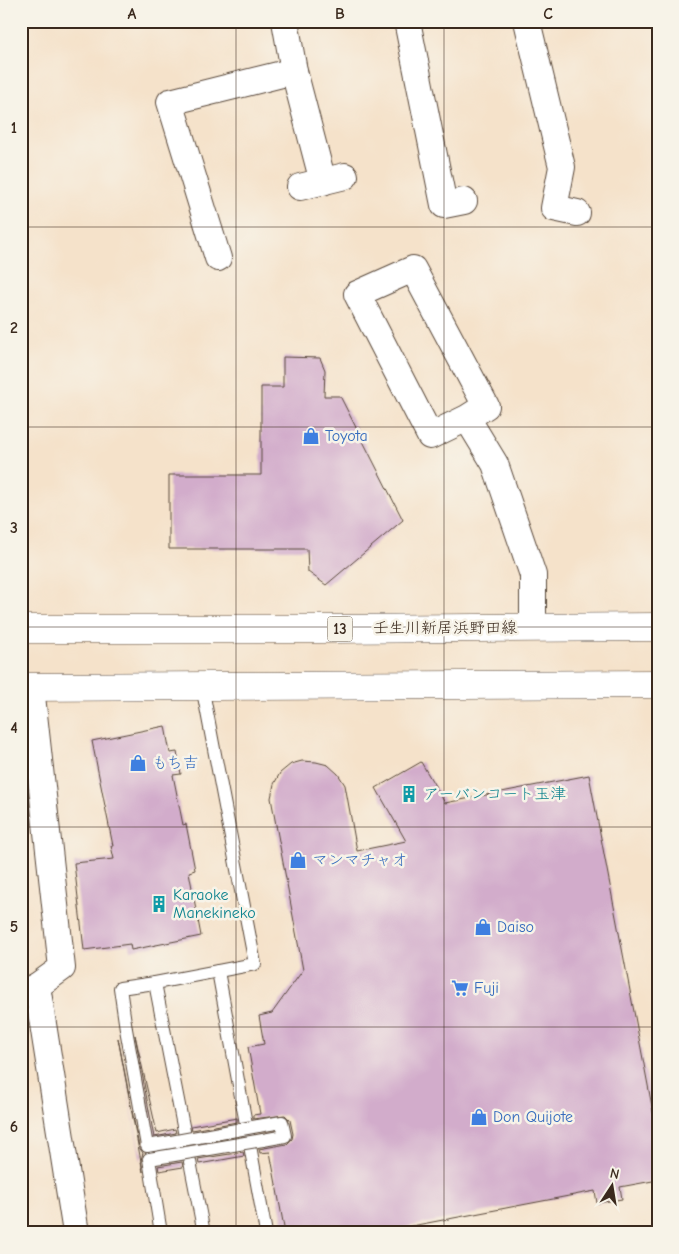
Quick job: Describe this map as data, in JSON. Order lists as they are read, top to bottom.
{
  "streets": {
    "main road": ["壬生川新居浜野田線", "13"]
  },
  "places": {
    "shop": [
      "Toyota",
      "もち吉",
      "マンマチャオ",
      "Daiso",
      "Don Quijote"
    ],
    "building": ["アーバンコート玉津", "Karaoke Manekineko"],
    "supermarket": ["Fuji"]
  },
  "north": "top",
  "grid": {
    "columns": ["A", "B", "C"],
    "rows": [
      "1",
      "2",
      "3",
      "4",
      "5",
      "6"
    ]
  }
}
